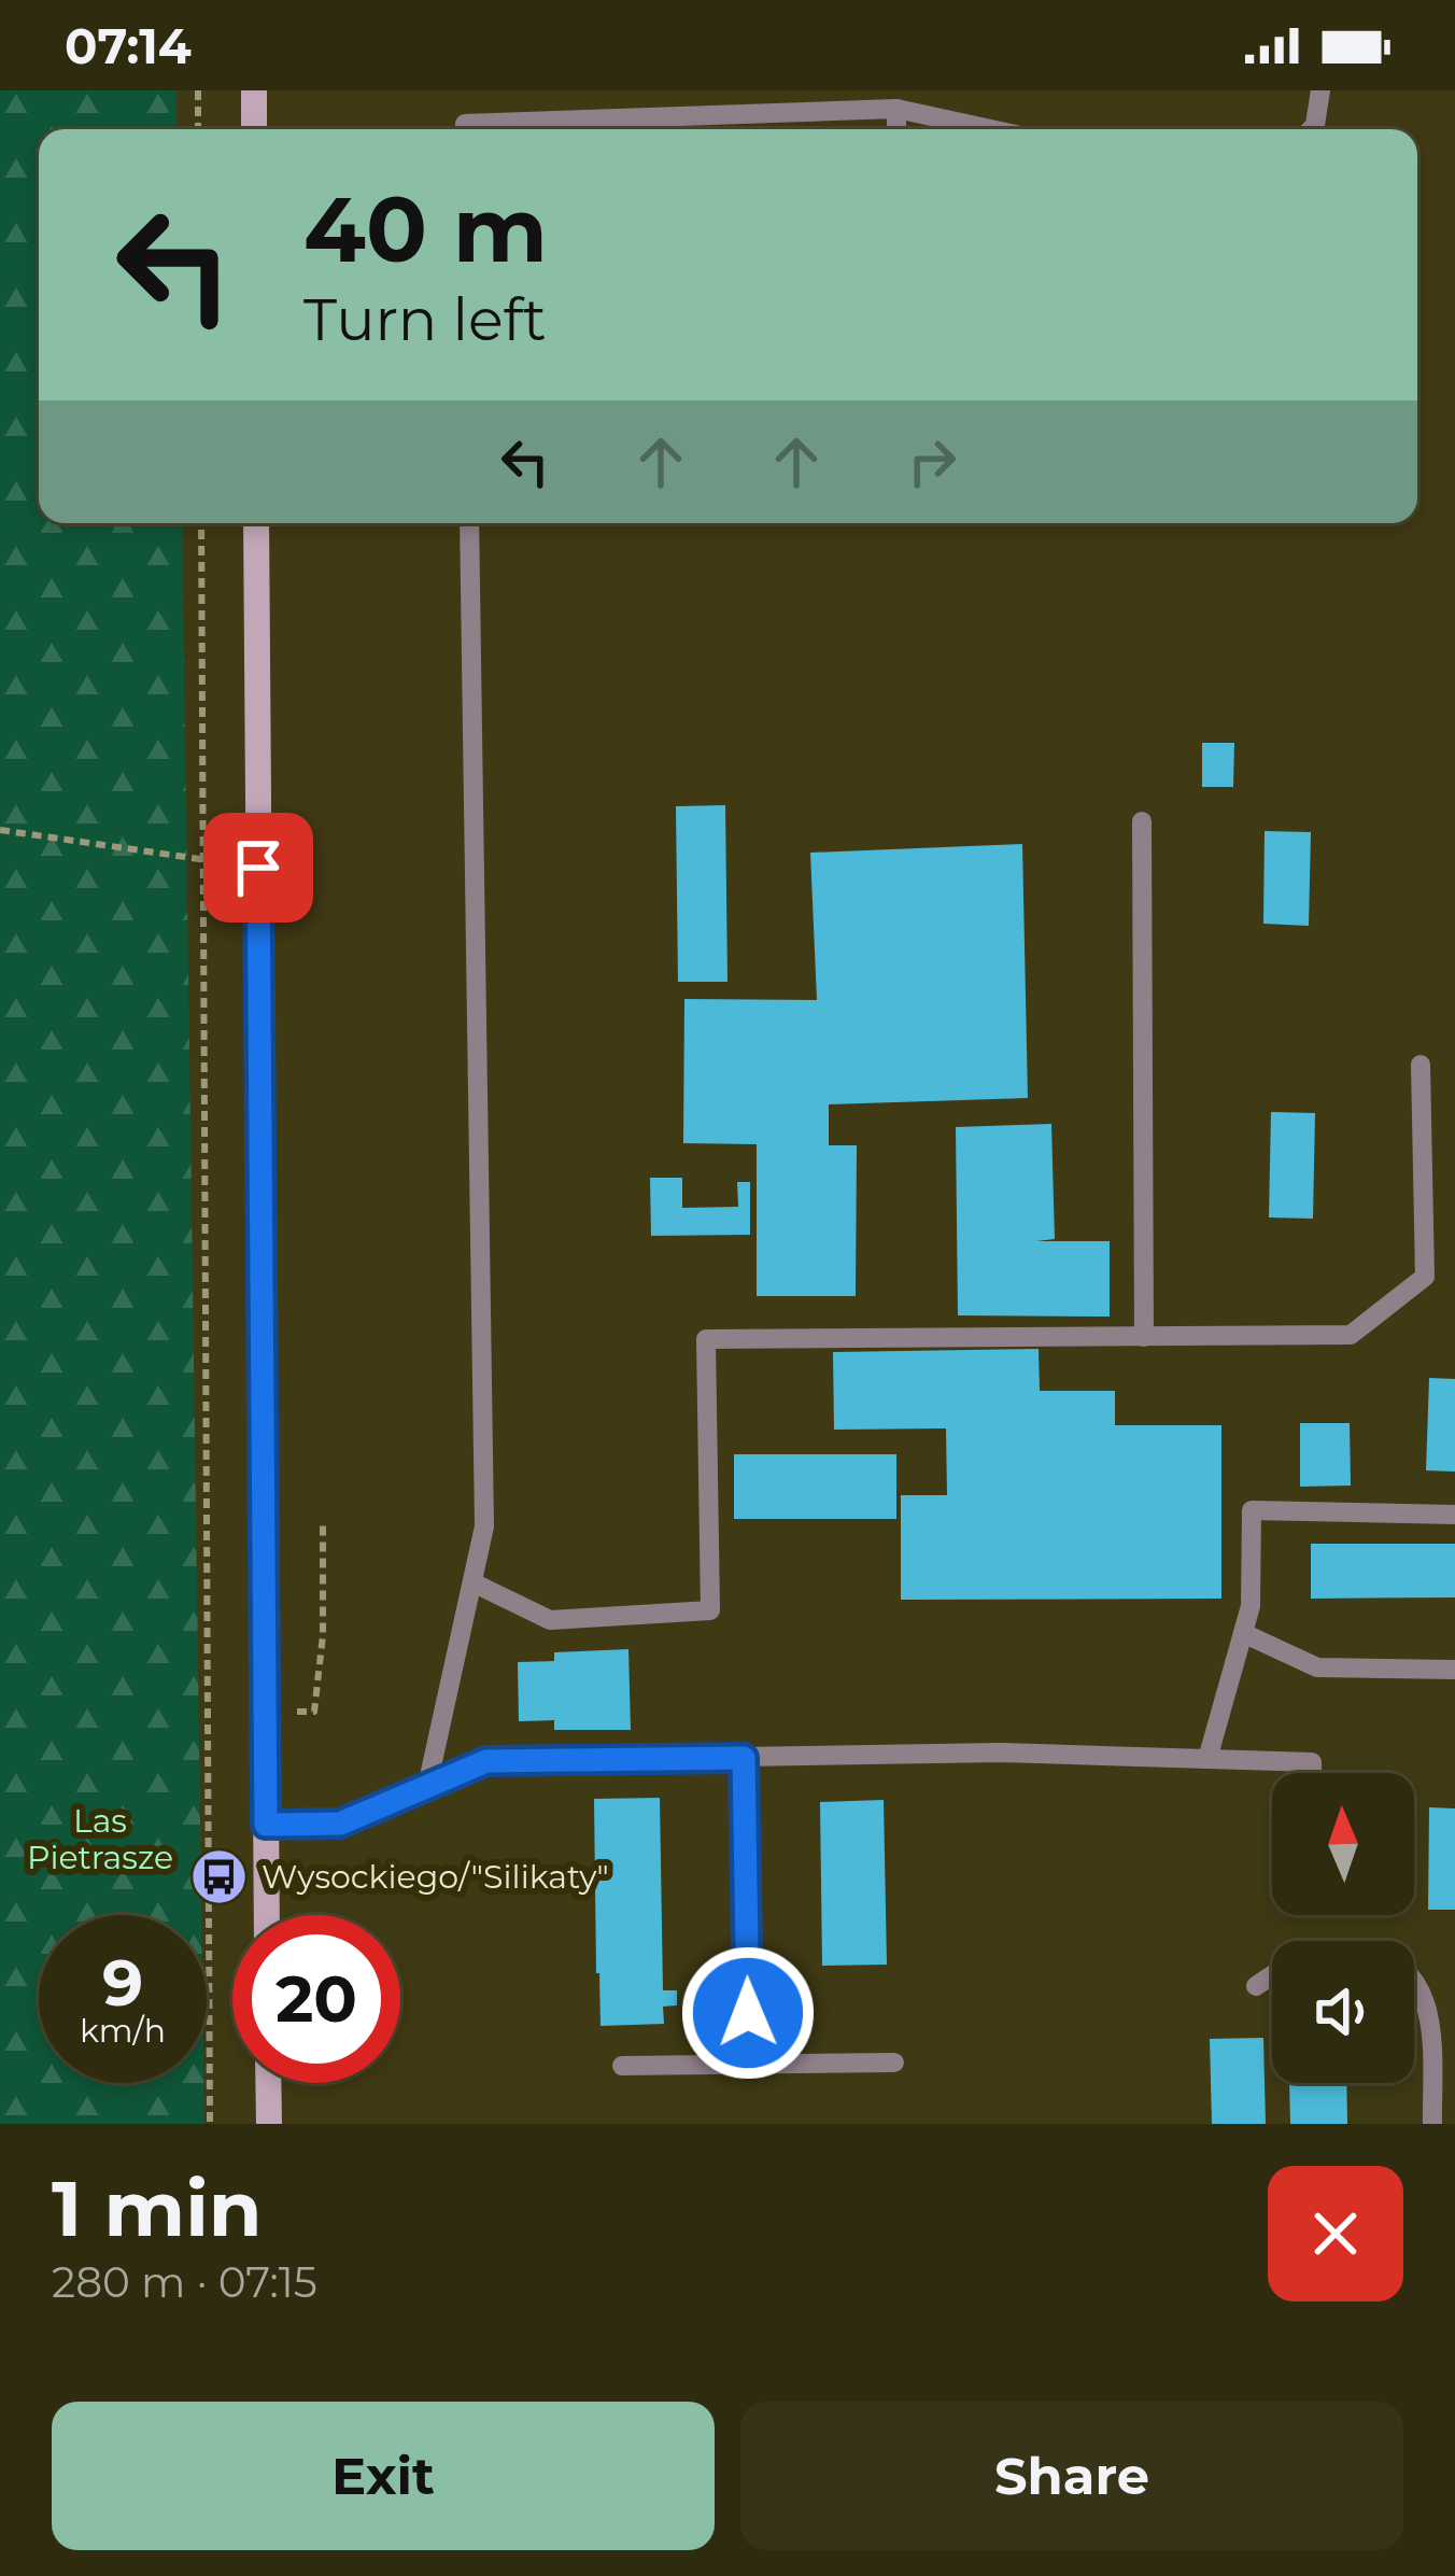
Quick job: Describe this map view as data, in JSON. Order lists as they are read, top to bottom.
{
  "parks": ["Las Pietrasze"],
  "places": {
    "bus stop": ["Wysockiego/\"Silikaty\""]
  },
  "north": "top",
  "page": {
    "status": "07:14",
    "turn": ["40 m", "Turn left"],
    "speed": "9 km/h",
    "limit": "20",
    "heading": ["1 min", "280 m · 07:15"],
    "buttons": ["Exit", "Share"]
  }
}
